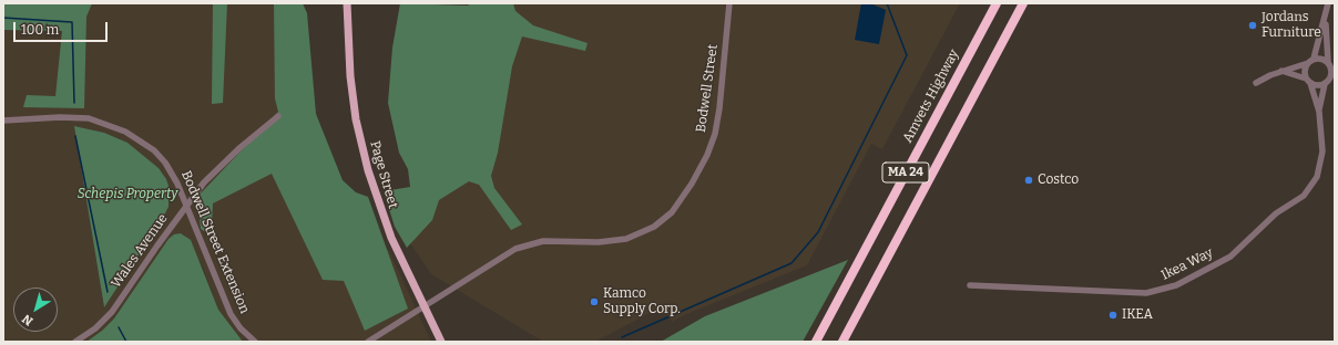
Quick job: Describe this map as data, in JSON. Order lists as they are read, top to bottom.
{
  "streets": {
    "highway": ["Amvets Highway", "MA 24"],
    "main road": ["Page Street"],
    "street": [
      "Bodwell Street",
      "Bodwell Street Extension",
      "Wales Avenue",
      "Ikea Way"
    ]
  },
  "crossings": [
    ["Bodwell Street", "Page Street"],
    ["Bodwell Street Extension", "Wales Avenue"]
  ],
  "parks": ["Schepis Property"],
  "places": [
    "Jordans Furniture",
    "Costco",
    "Kamco Supply Corp.",
    "IKEA"
  ],
  "scale_bar": "100 m",
  "north": "bottom left"
}
